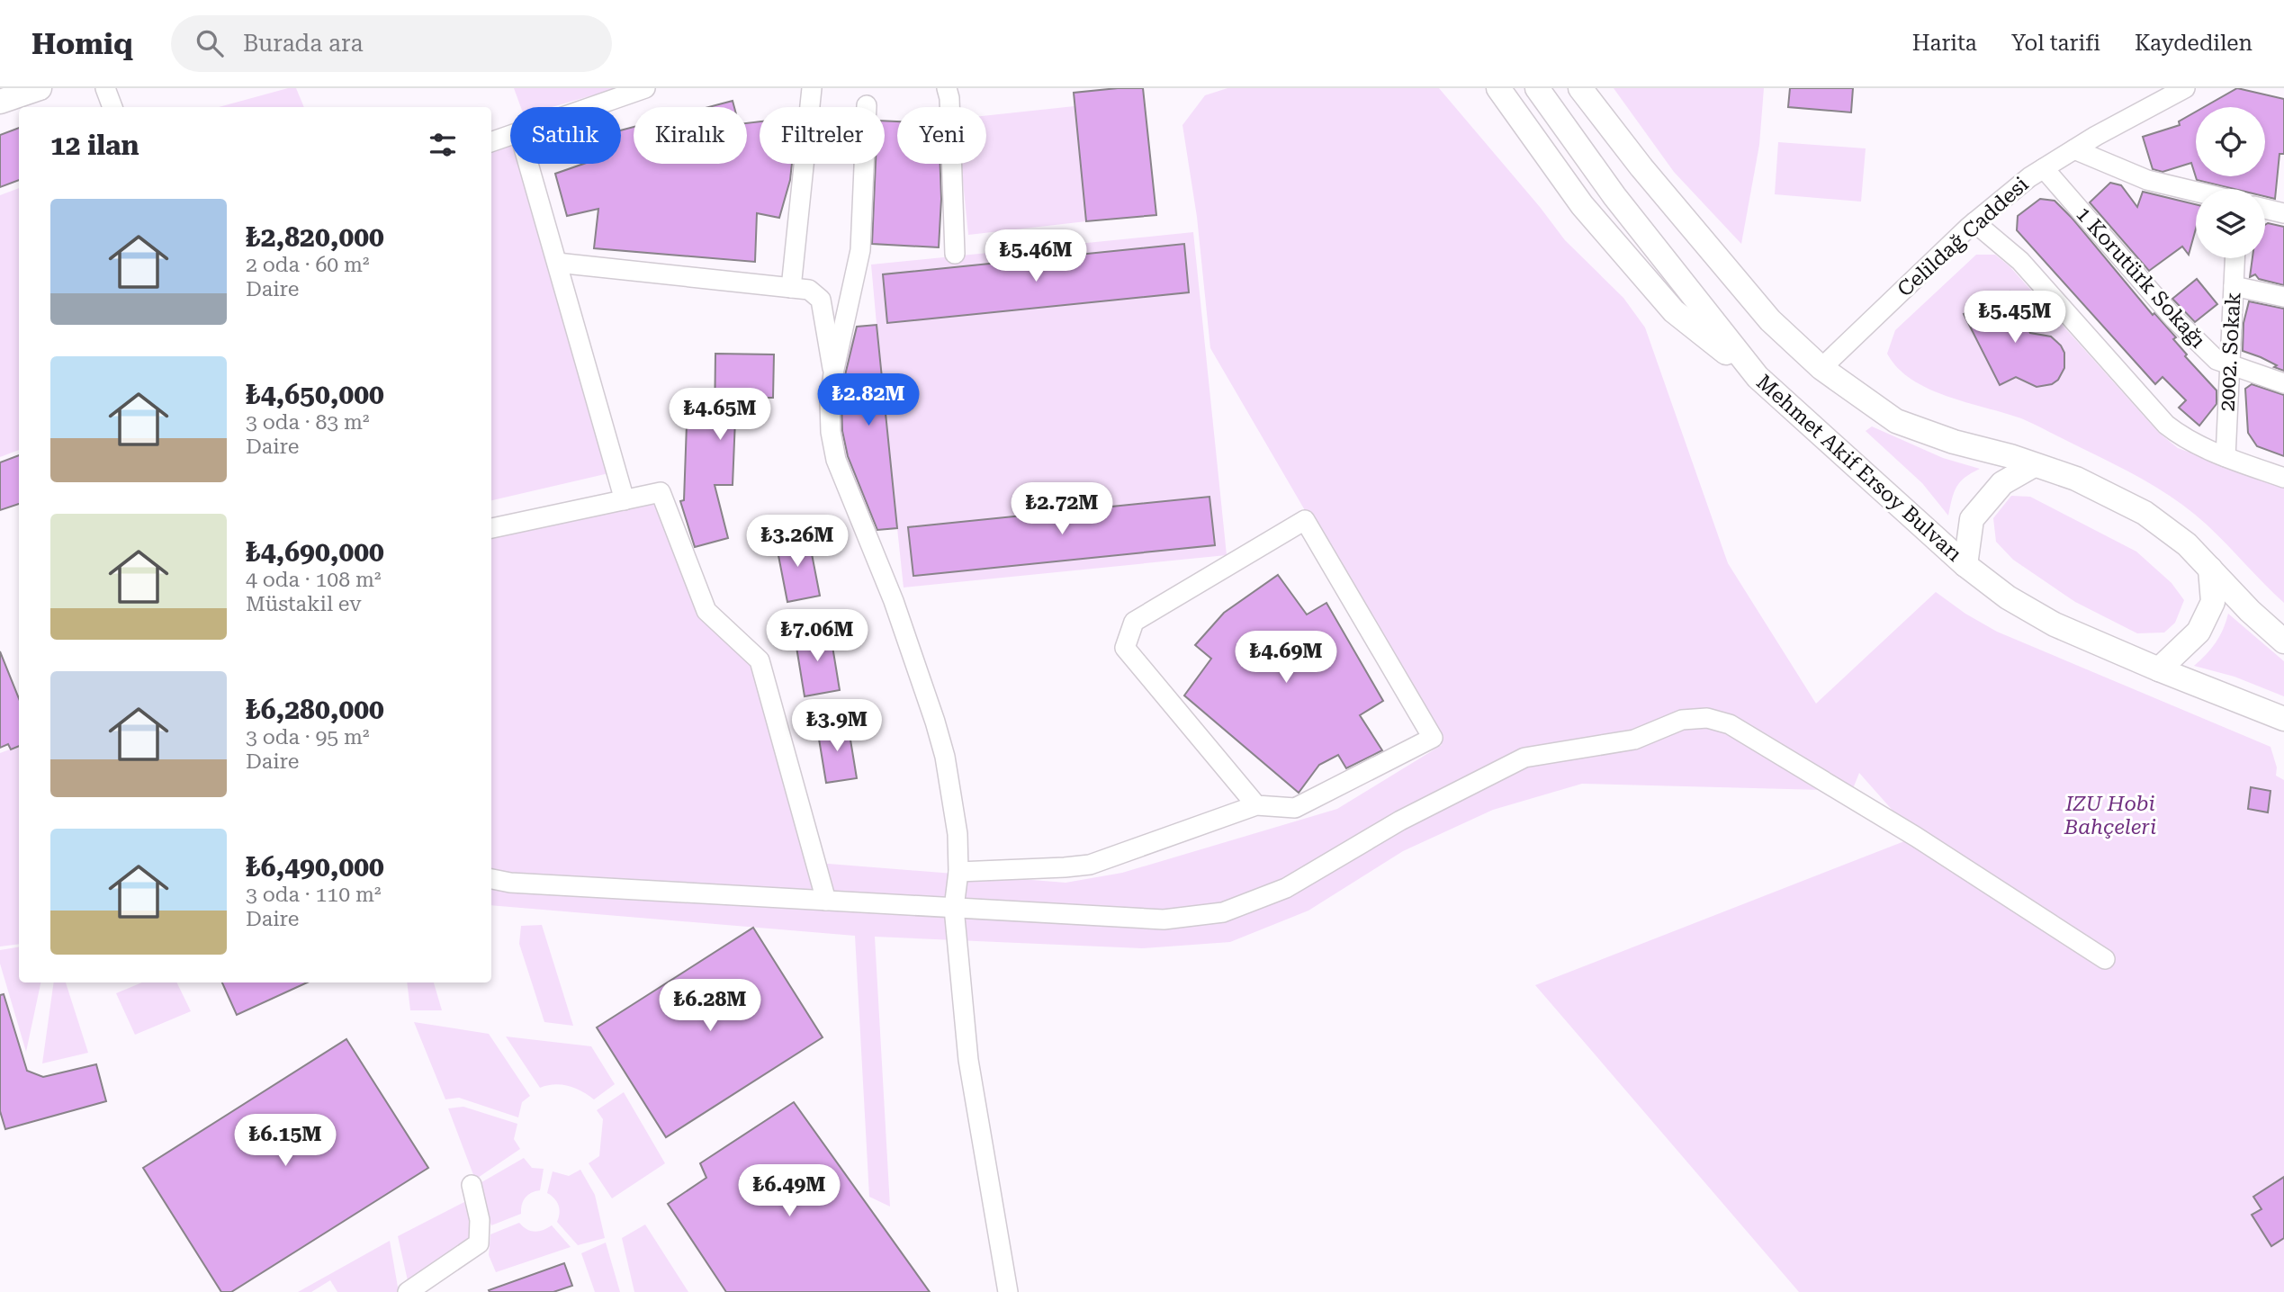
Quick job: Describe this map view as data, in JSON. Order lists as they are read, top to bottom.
{
  "streets": {
    "main road": ["Mehmet Akif Ersoy Bulvarı"],
    "street": ["Celildağ Caddesi", "1 Korutürk Sokağı", "2002. Sokak"]
  },
  "crossings": [
    ["Celildağ Caddesi", "1 Korutürk Sokağı"],
    ["1 Korutürk Sokağı", "2002. Sokak"]
  ],
  "parks": ["IZU Hobi Bahçeleri"],
  "page": {
    "header": "Homiq",
    "search": "Burada ara",
    "nav": ["Harita", "Yol tarifi", "Kaydedilen"],
    "chip": [
      "Satılık",
      "Kiralık",
      "Filtreler",
      "Yeni"
    ],
    "heading": "12 ilan",
    "list": [
      {
        "name": "₺2,820,000",
        "note": "2 oda · 60 m² · Daire"
      },
      {
        "name": "₺4,650,000",
        "note": "3 oda · 83 m² · Daire"
      },
      {
        "name": "₺4,690,000",
        "note": "4 oda · 108 m² · Müstakil ev"
      },
      {
        "name": "₺6,280,000",
        "note": "3 oda · 95 m² · Daire"
      },
      {
        "name": "₺6,490,000",
        "note": "3 oda · 110 m² · Daire"
      }
    ],
    "price": [
      "₺5.46M",
      "₺5.45M",
      "₺2.82M",
      "₺4.65M",
      "₺2.72M",
      "₺3.26M",
      "₺7.06M",
      "₺4.69M",
      "₺3.9M",
      "₺6.28M",
      "₺6.15M",
      "₺6.49M"
    ]
  }
}
